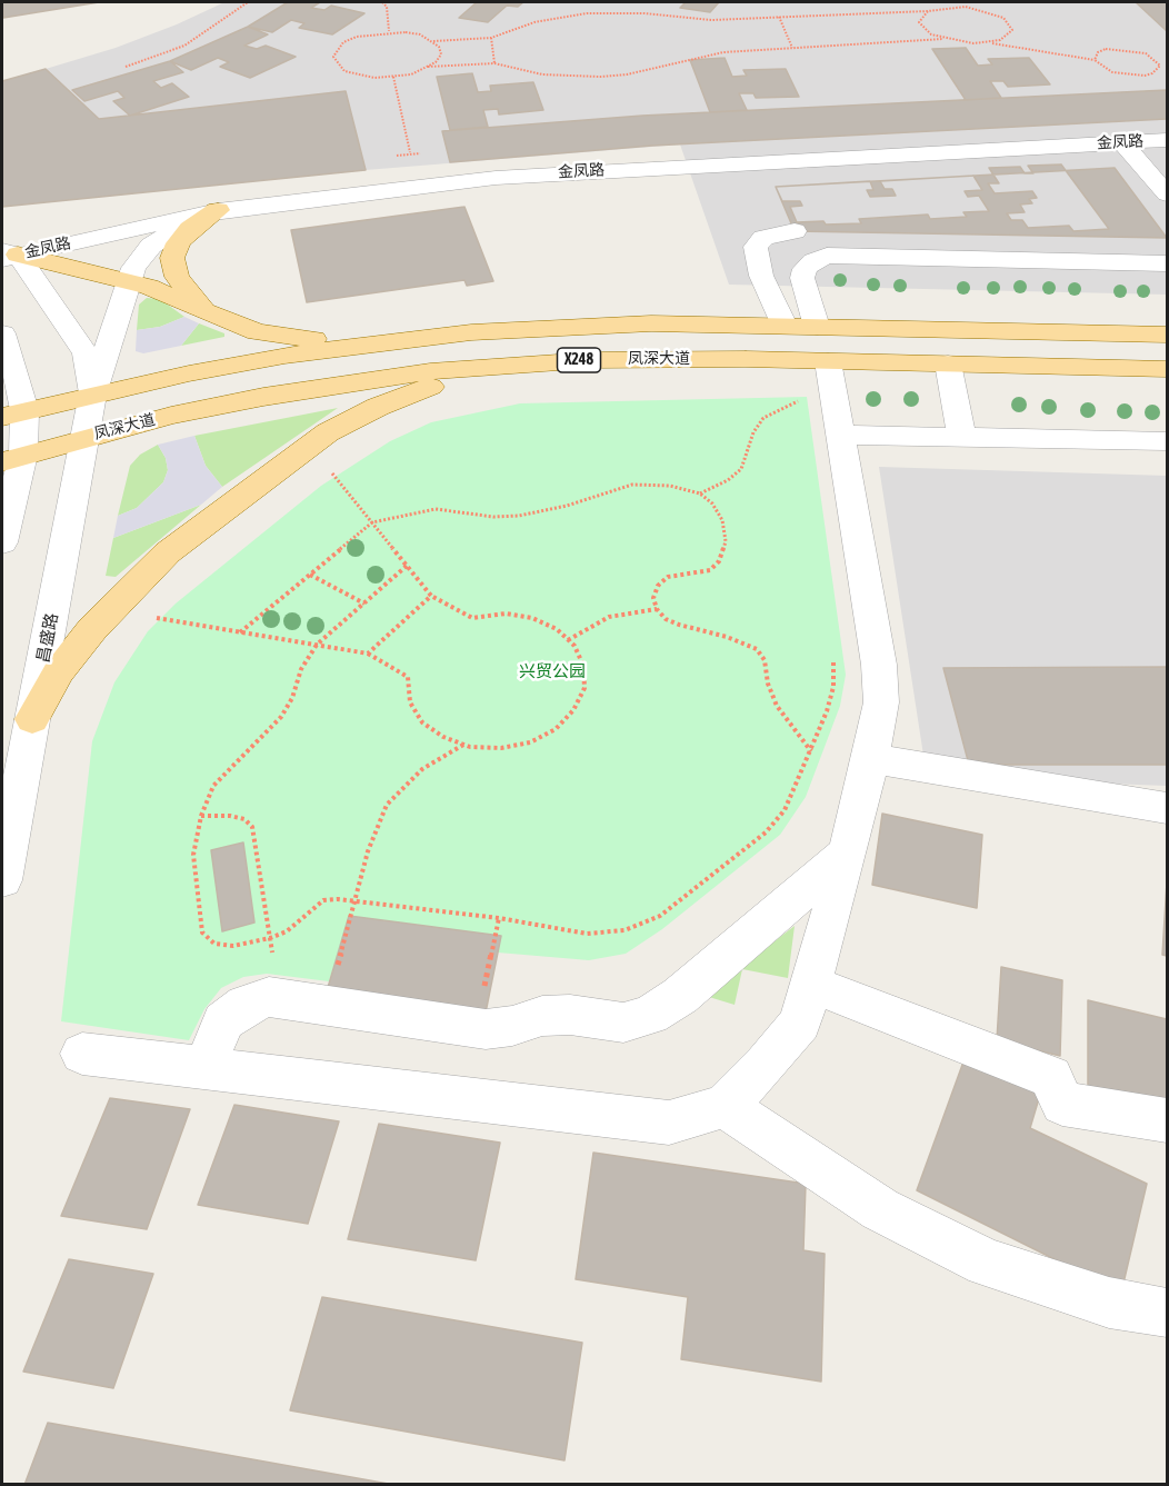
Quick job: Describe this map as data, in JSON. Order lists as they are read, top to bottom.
{
  "streets": {
    "main road": ["凤深大道", "X248"],
    "street": ["金凤路", "昌盛路"]
  },
  "crossings": [
    ["凤深大道", "昌盛路"]
  ],
  "parks": ["兴贸公园"]
}
